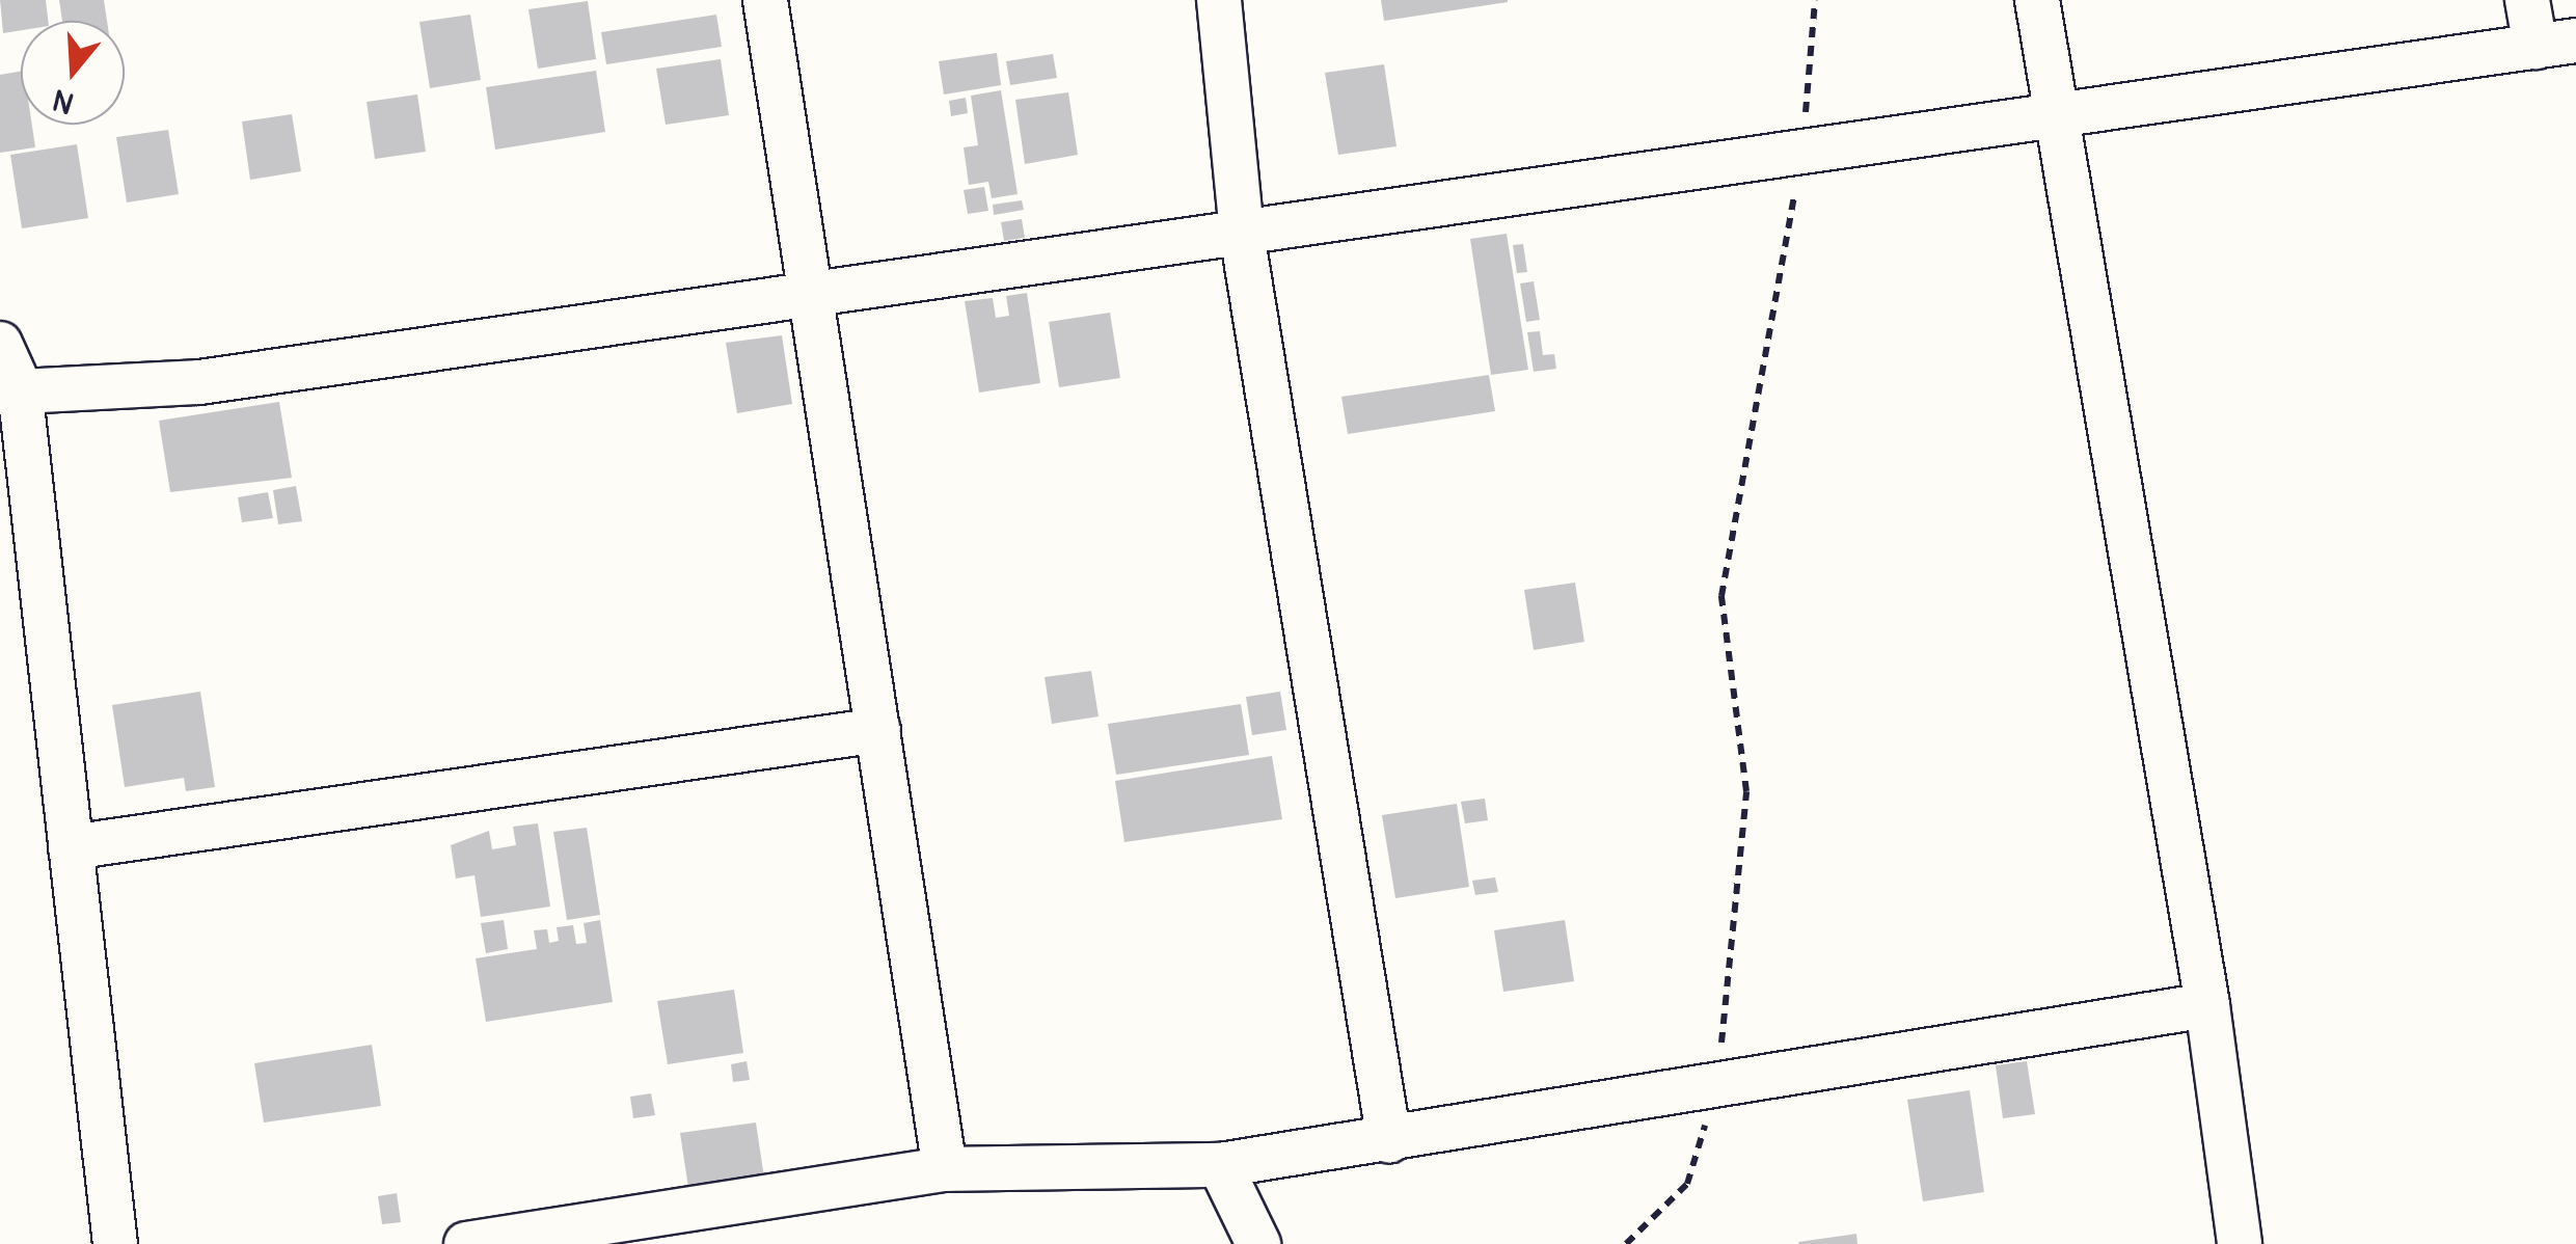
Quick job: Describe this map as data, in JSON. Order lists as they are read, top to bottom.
{
  "north": "bottom"
}
